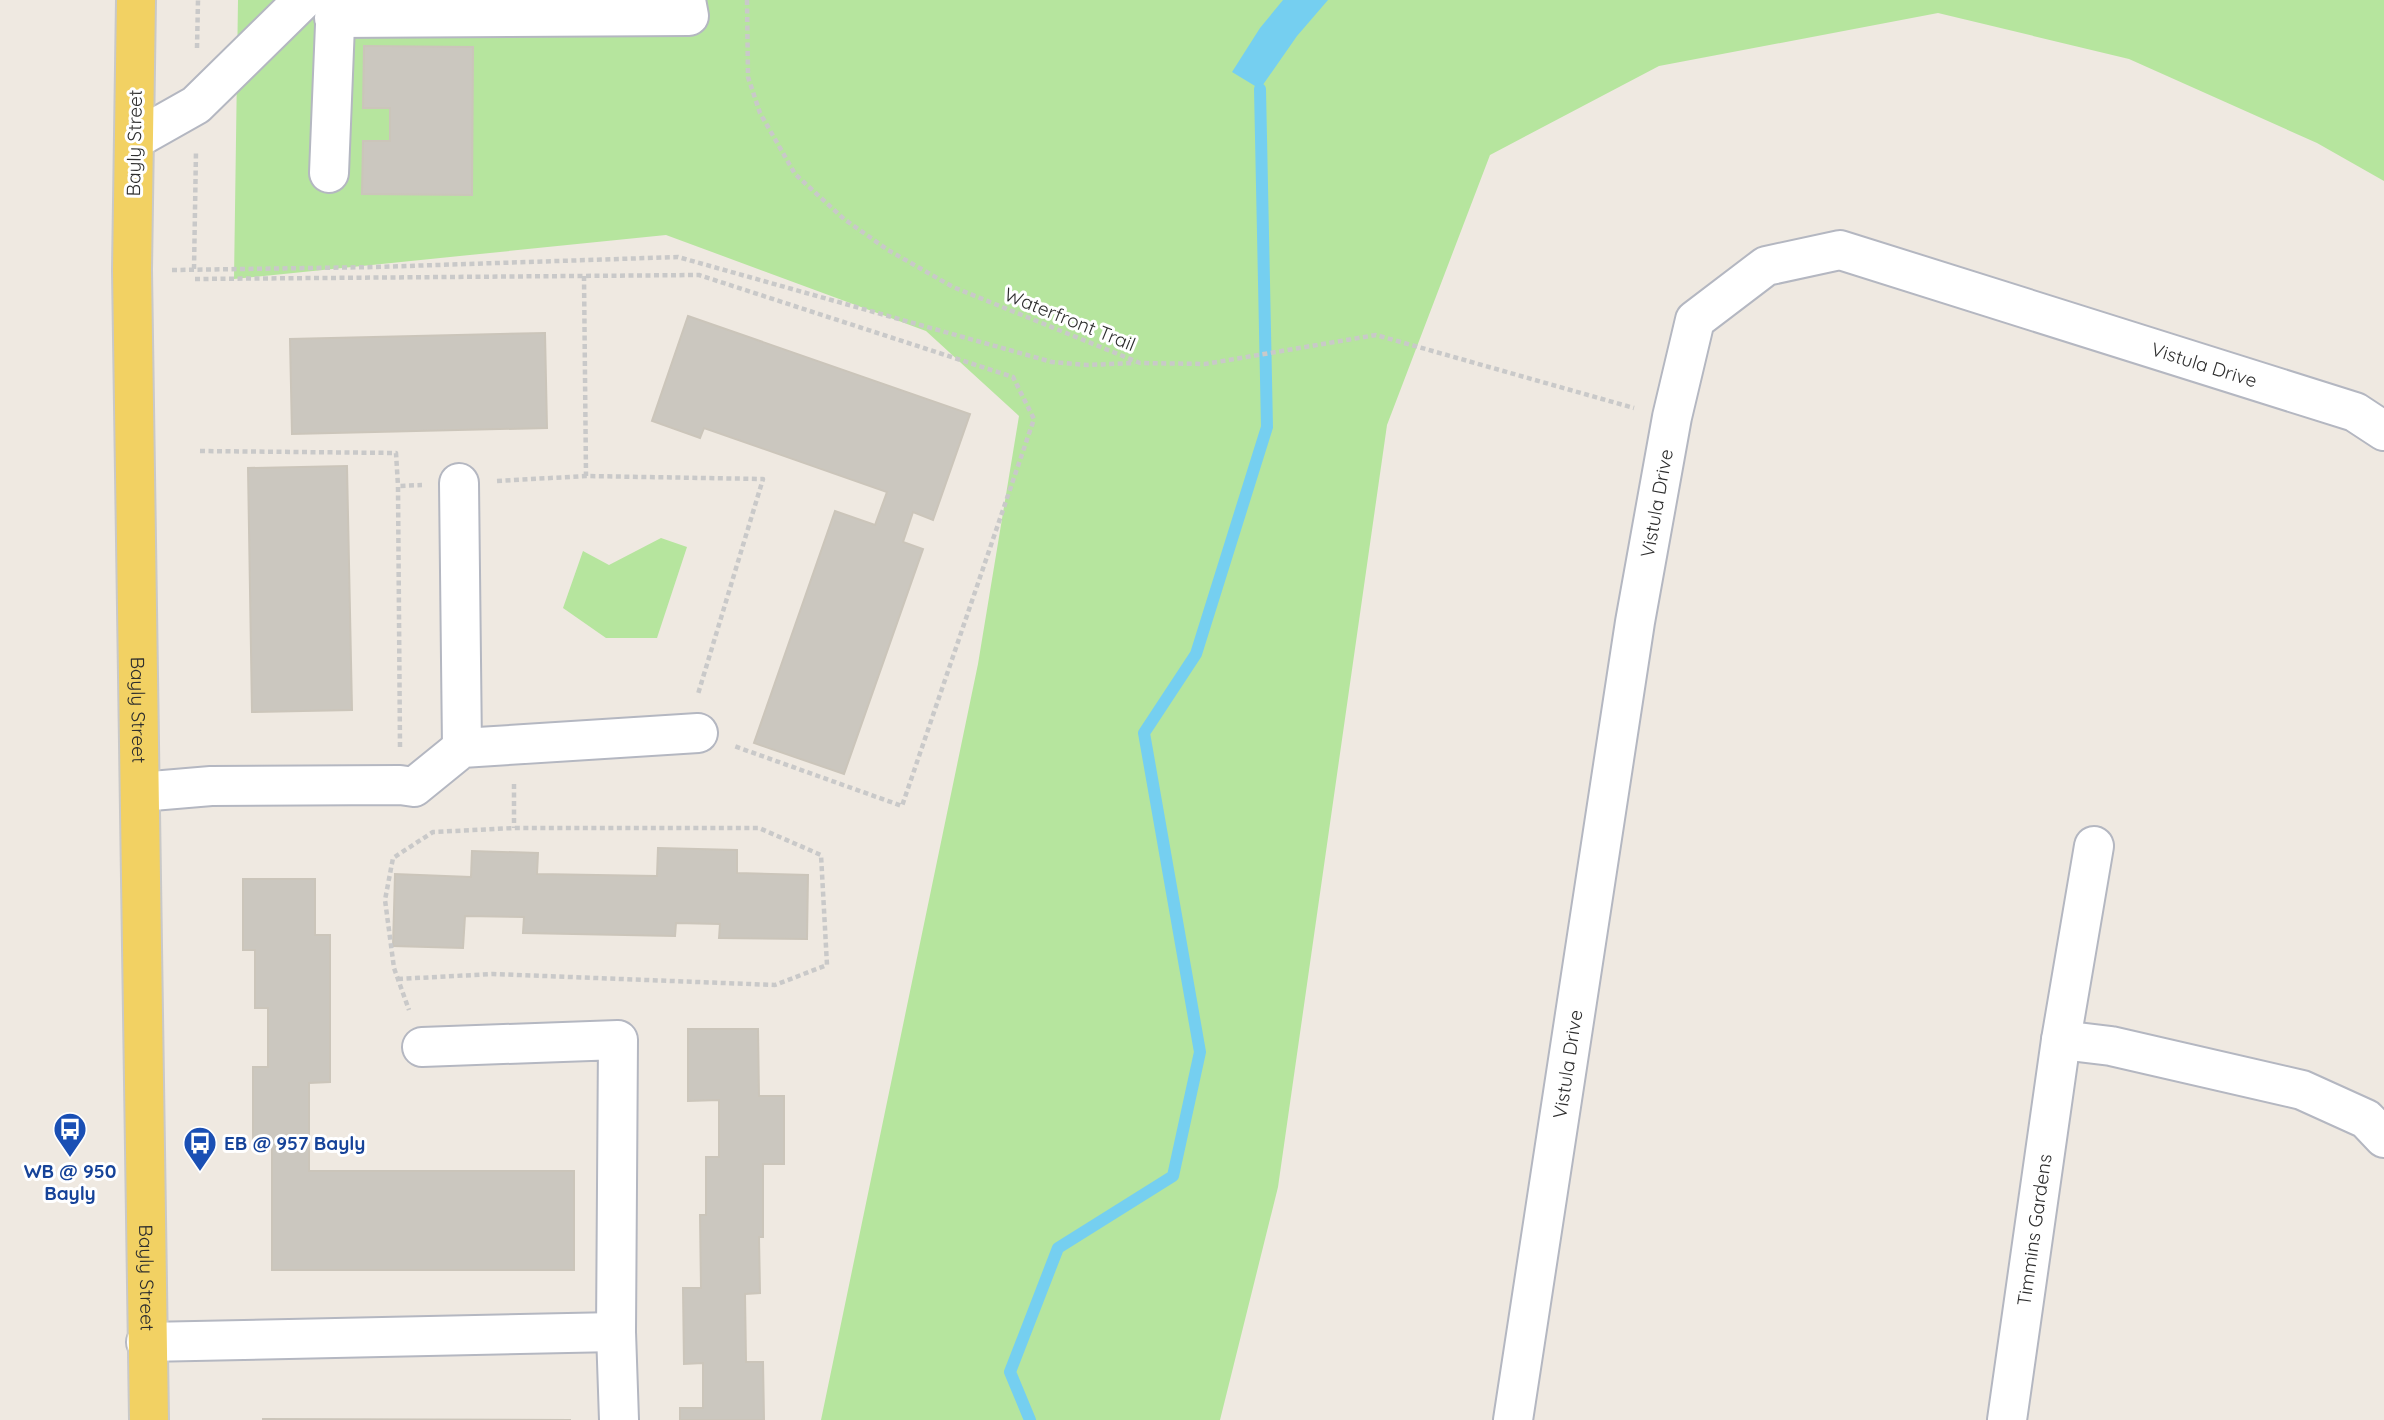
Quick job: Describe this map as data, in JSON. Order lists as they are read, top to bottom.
{
  "streets": {
    "main road": ["Bayly Street"],
    "street": ["Vistula Drive", "Timmins Gardens"],
    "path": ["Waterfront Trail"]
  },
  "crossings": [
    ["Waterfront Trail", "Vistula Drive"]
  ],
  "places": {
    "bus stop": ["WB @ 950 Bayly", "EB @ 957 Bayly"]
  }
}
